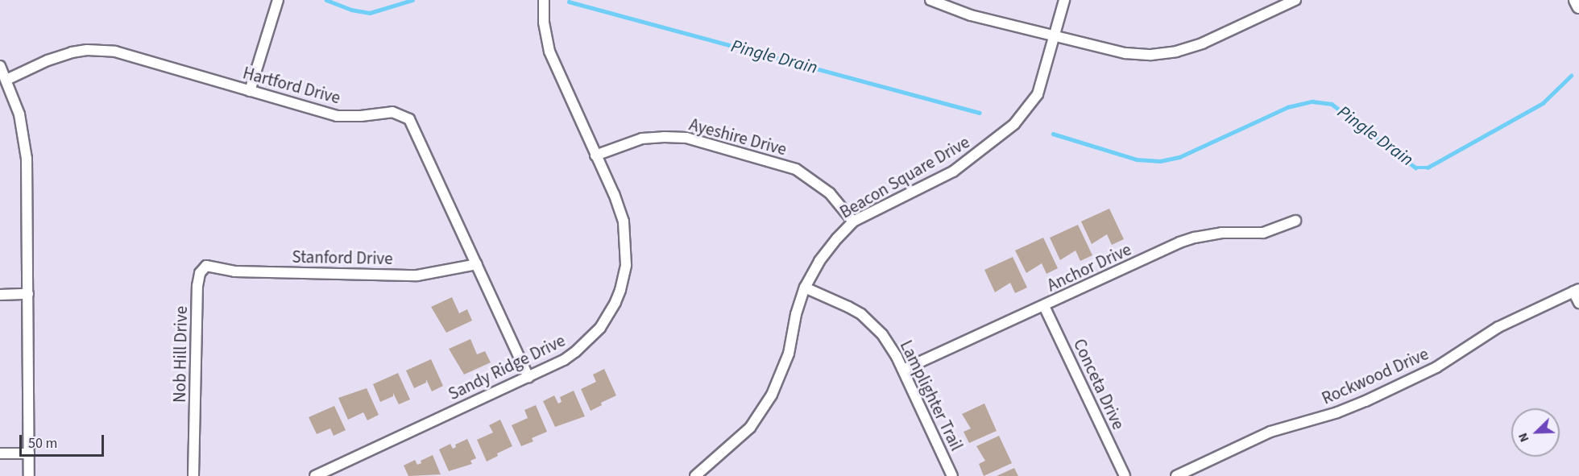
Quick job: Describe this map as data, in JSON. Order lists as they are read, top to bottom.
{
  "streets": {
    "street": [
      "Hartford Drive",
      "Ayeshire Drive",
      "Beacon Square Drive",
      "Stanford Drive",
      "Anchor Drive",
      "Nob Hill Drive",
      "Sandy Ridge Drive",
      "Rockwood Drive",
      "Conceta Drive",
      "Lamplighter Trail"
    ]
  },
  "crossings": [
    ["Hartford Drive", "Stanford Drive"],
    ["Hartford Drive", "Sandy Ridge Drive"],
    ["Ayeshire Drive", "Beacon Square Drive"],
    ["Ayeshire Drive", "Sandy Ridge Drive"],
    ["Beacon Square Drive", "Lamplighter Trail"],
    ["Stanford Drive", "Nob Hill Drive"],
    ["Anchor Drive", "Conceta Drive"],
    ["Anchor Drive", "Lamplighter Trail"]
  ],
  "water": ["Pingle Drain"],
  "scale_bar": "50 m",
  "north": "bottom left"
}
